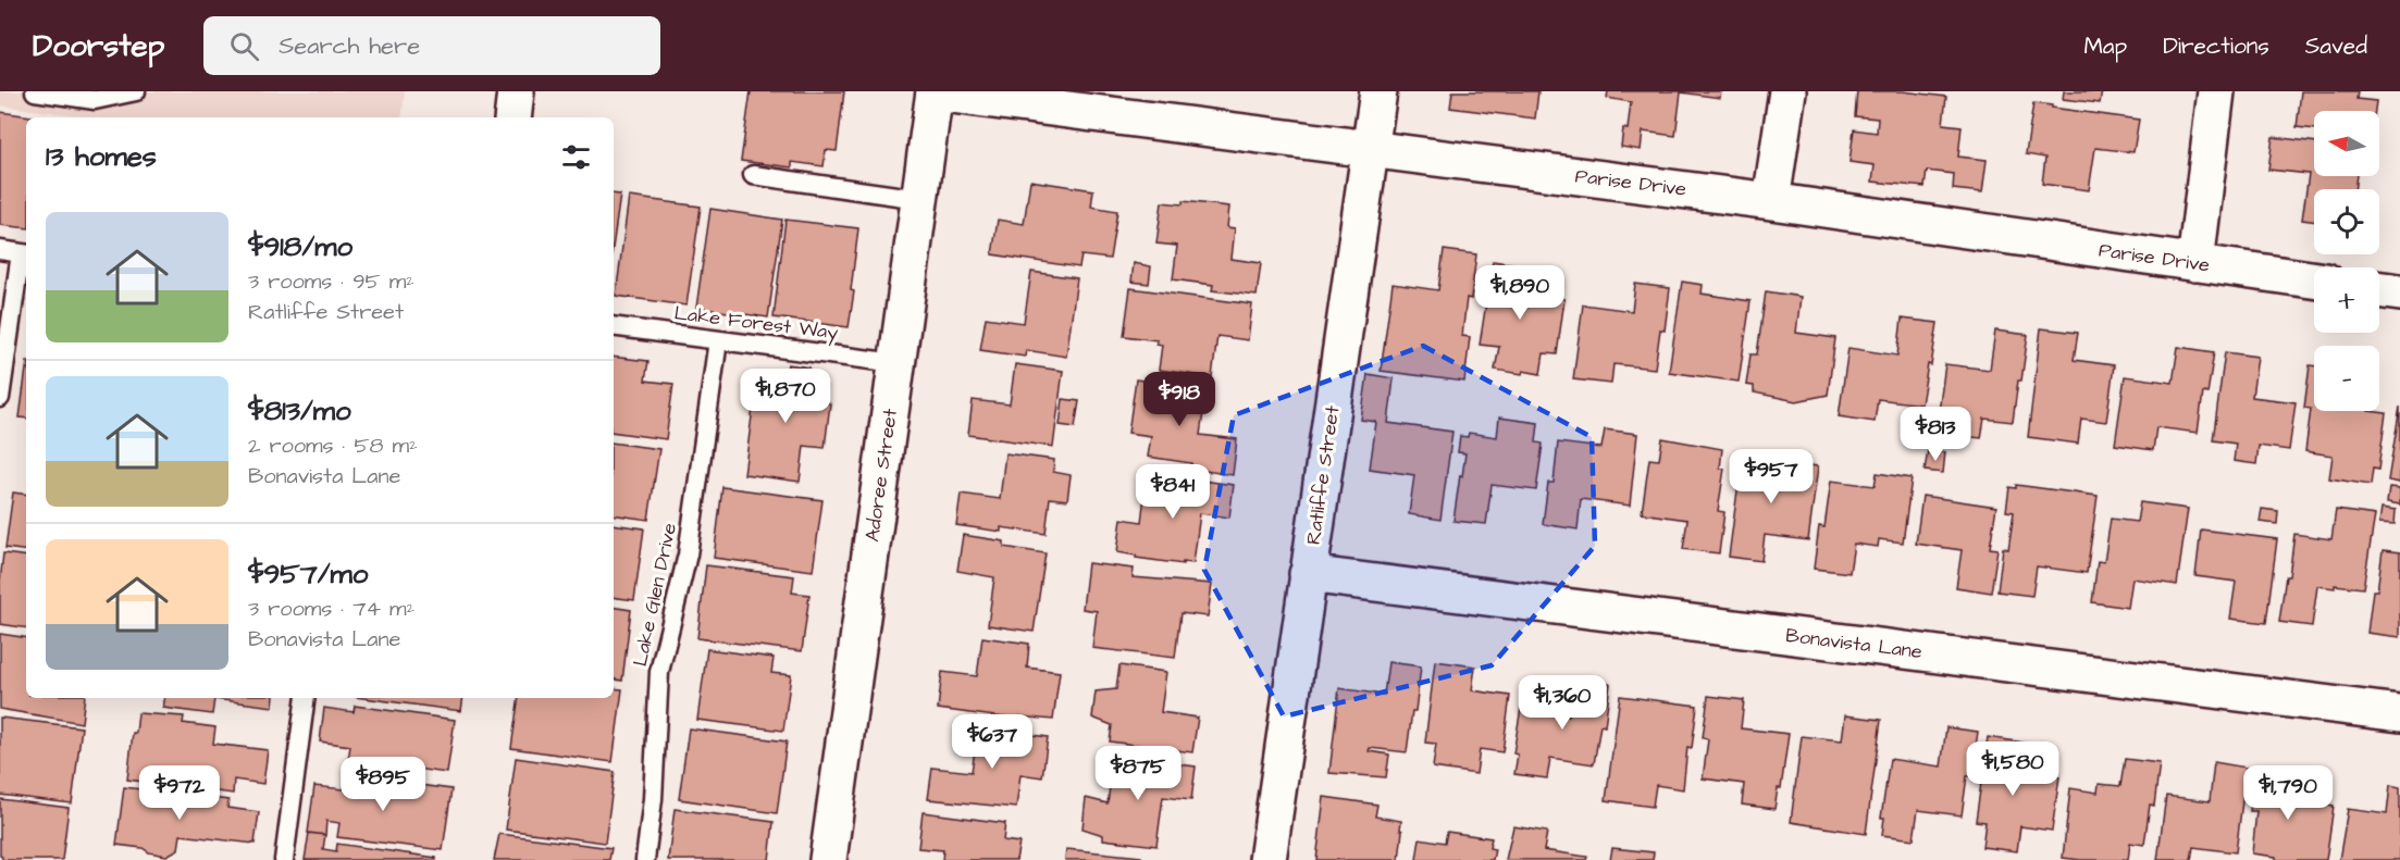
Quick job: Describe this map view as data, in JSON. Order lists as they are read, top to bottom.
{
  "streets": {
    "street": [
      "Parise Drive",
      "Adoree Street",
      "Ratliffe Street",
      "Bonavista Lane"
    ],
    "lane": ["Lake Forest Way", "Lake Glen Drive"]
  },
  "crossings": [
    ["Parise Drive", "Adoree Street"],
    ["Parise Drive", "Ratliffe Street"],
    ["Lake Forest Way", "Adoree Street"],
    ["Lake Forest Way", "Lake Glen Drive"],
    ["Ratliffe Street", "Bonavista Lane"]
  ],
  "north": "left",
  "page": {
    "header": "Doorstep",
    "search": "Search here",
    "nav": ["Map", "Directions", "Saved"],
    "map_buttons": ["+", "−"],
    "heading": "13 homes",
    "list": [
      {
        "name": "$918/mo",
        "note": "3 rooms · 95 m² · Ratliffe Street"
      },
      {
        "name": "$813/mo",
        "note": "2 rooms · 58 m² · Bonavista Lane"
      },
      {
        "name": "$957/mo",
        "note": "3 rooms · 74 m² · Bonavista Lane"
      }
    ],
    "price": [
      "$1,890",
      "$1,870",
      "$918",
      "$813",
      "$957",
      "$841",
      "$1,360",
      "$637",
      "$1,580",
      "$875",
      "$895",
      "$972",
      "$1,790"
    ]
  }
}
